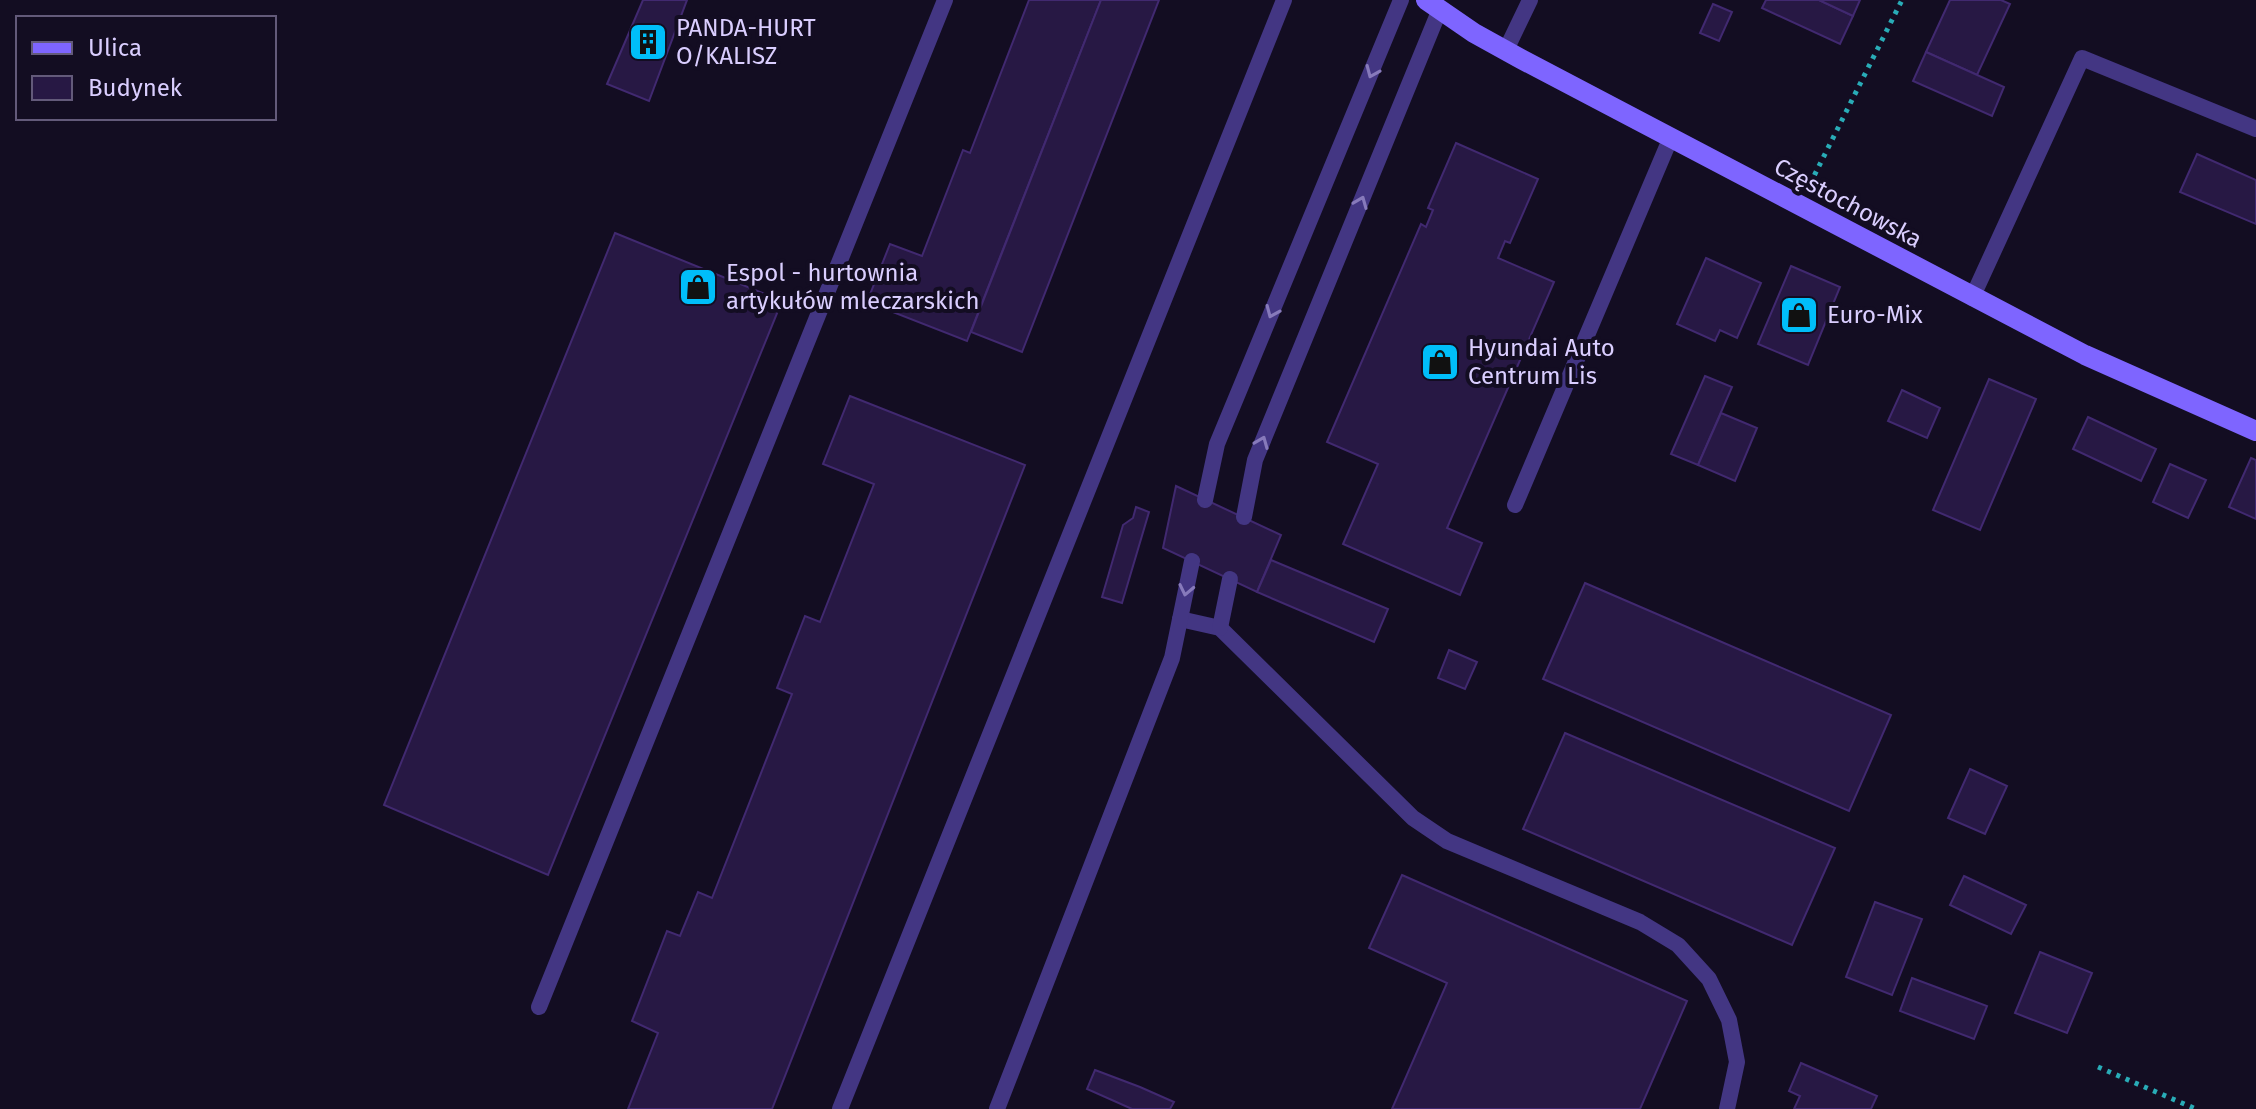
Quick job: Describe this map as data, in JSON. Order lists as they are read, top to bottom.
{
  "streets": {
    "main road": ["Częstochowska"]
  },
  "places": {
    "building": ["PANDA-HURT O/KALISZ"],
    "shop": ["Espol - hurtownia artykułów mleczarskich", "Euro-Mix", "Hyundai Auto Centrum Lis"]
  },
  "legend": ["Ulica", "Budynek"]
}
